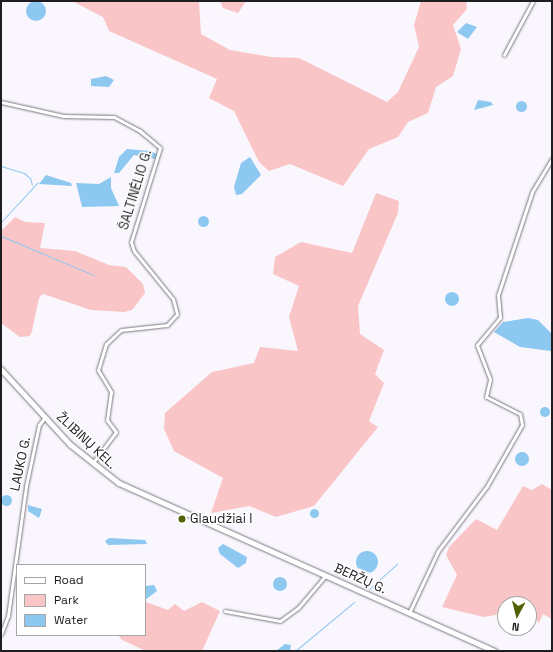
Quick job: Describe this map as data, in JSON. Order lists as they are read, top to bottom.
{
  "streets": {
    "main road": ["ŽLIBINŲ KEL.", "BERŽŲ G."],
    "street": ["ŠALTINĖLIO G.", "LAUKO G."]
  },
  "crossings": [
    ["ŠALTINĖLIO G.", "ŽLIBINŲ KEL."],
    ["ŽLIBINŲ KEL.", "LAUKO G."],
    ["ŽLIBINŲ KEL.", "BERŽŲ G."]
  ],
  "places": ["Glaudžiai I"],
  "legend": ["Road", "Park", "Water"],
  "north": "bottom"
}
